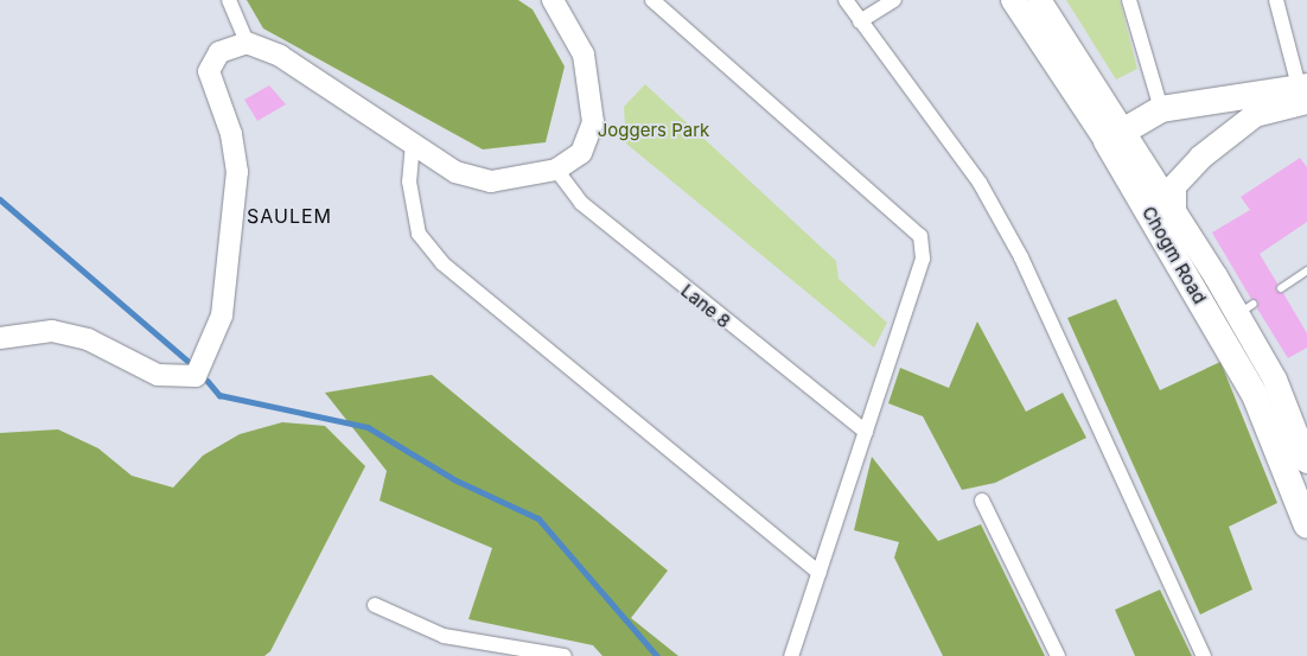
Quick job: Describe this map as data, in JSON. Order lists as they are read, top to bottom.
{
  "streets": {
    "highway": ["Chogm Road"],
    "street": ["Lane 8"]
  },
  "districts": ["SAULEM"],
  "parks": ["Joggers Park"]
}
